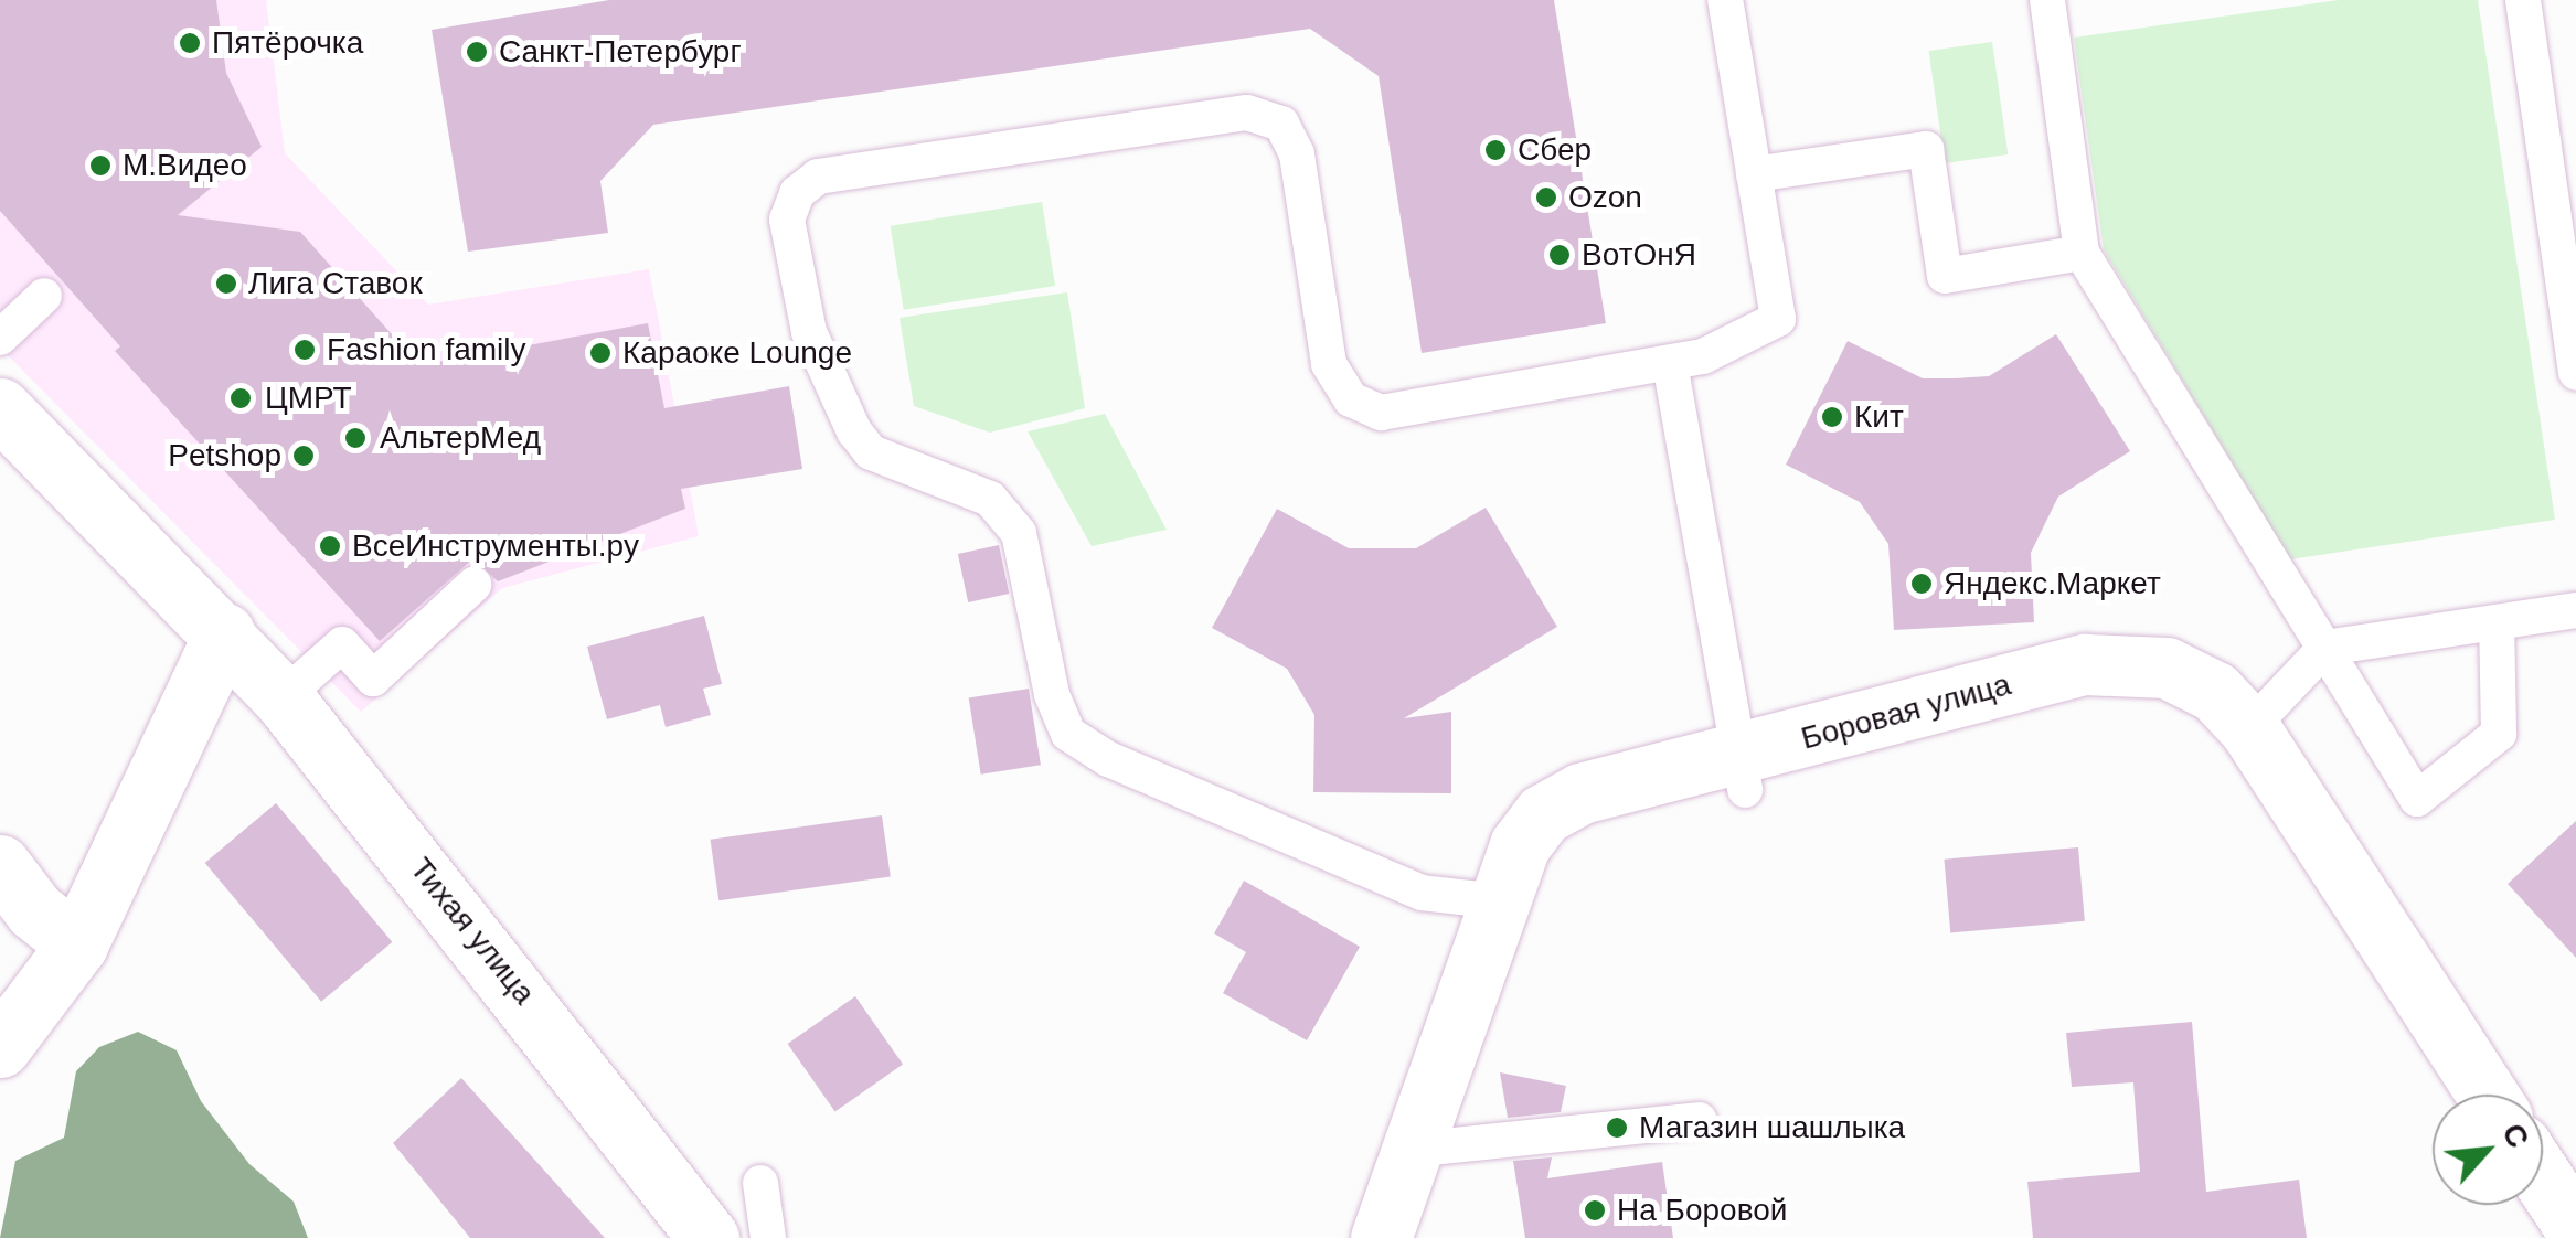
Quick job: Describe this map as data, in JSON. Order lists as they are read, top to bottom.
{
  "streets": {
    "street": ["Боровая улица", "Тихая улица"]
  },
  "places": [
    "Пятёрочка",
    "Санкт-Петербург",
    "Сбер",
    "М.Видео",
    "Ozon",
    "ВотОнЯ",
    "Лига Ставок",
    "Fashion family",
    "Караоке Lounge",
    "ЦМРТ",
    "Кит",
    "АльтерМед",
    "Petshop",
    "ВсеИнструменты.ру",
    "Яндекс.Маркет",
    "Магазин шашлыка",
    "На Боровой"
  ],
  "north": "top right"
}
